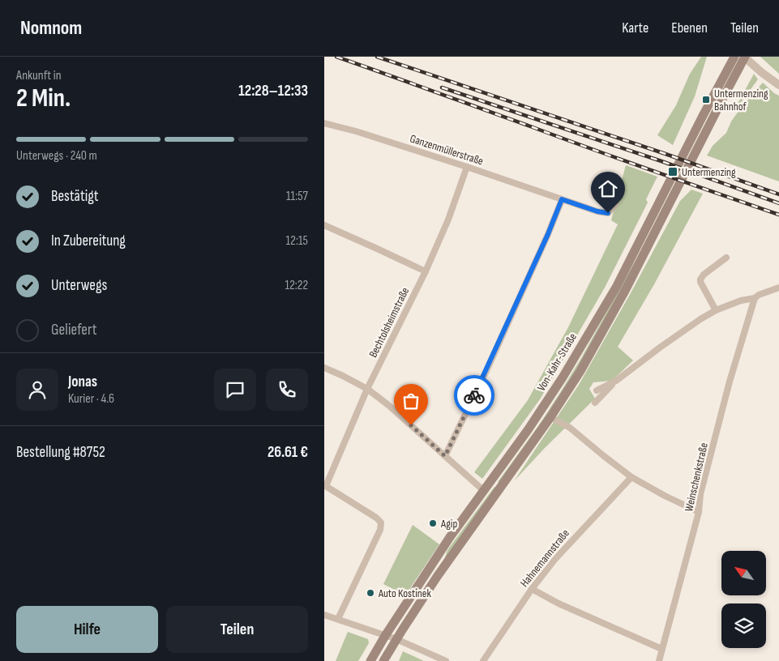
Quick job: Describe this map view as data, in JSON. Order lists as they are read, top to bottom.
{
  "streets": {
    "main road": ["Von-Kahr-Straße"],
    "street": [
      "Ganzenmüllerstraße",
      "Bechtolsheimstraße",
      "Weinschenkstraße",
      "Hahnemannstraße"
    ]
  },
  "crossings": [
    ["Ganzenmüllerstraße", "Bechtolsheimstraße"]
  ],
  "places": {
    "transit": ["Untermenzing Bahnhof", "Untermenzing"],
    "other": ["Agip", "Auto Kostinek"]
  },
  "north": "top left",
  "page": {
    "header": "Nomnom",
    "nav": ["Karte", "Ebenen", "Teilen"],
    "heading": ["2 Min.", "Ankunft in", "12:28–12:33"],
    "panel": [
      "Jonas",
      "Kurier · 4.6",
      "Bestellung #8752",
      "26.61 €"
    ],
    "bar": "Unterwegs · 240 m",
    "list": [
      ["Bestätigt", "11:57"],
      ["In Zubereitung", "12:15"],
      ["Unterwegs", "12:22"],
      "Geliefert"
    ],
    "buttons": ["Hilfe", "Teilen"]
  }
}
